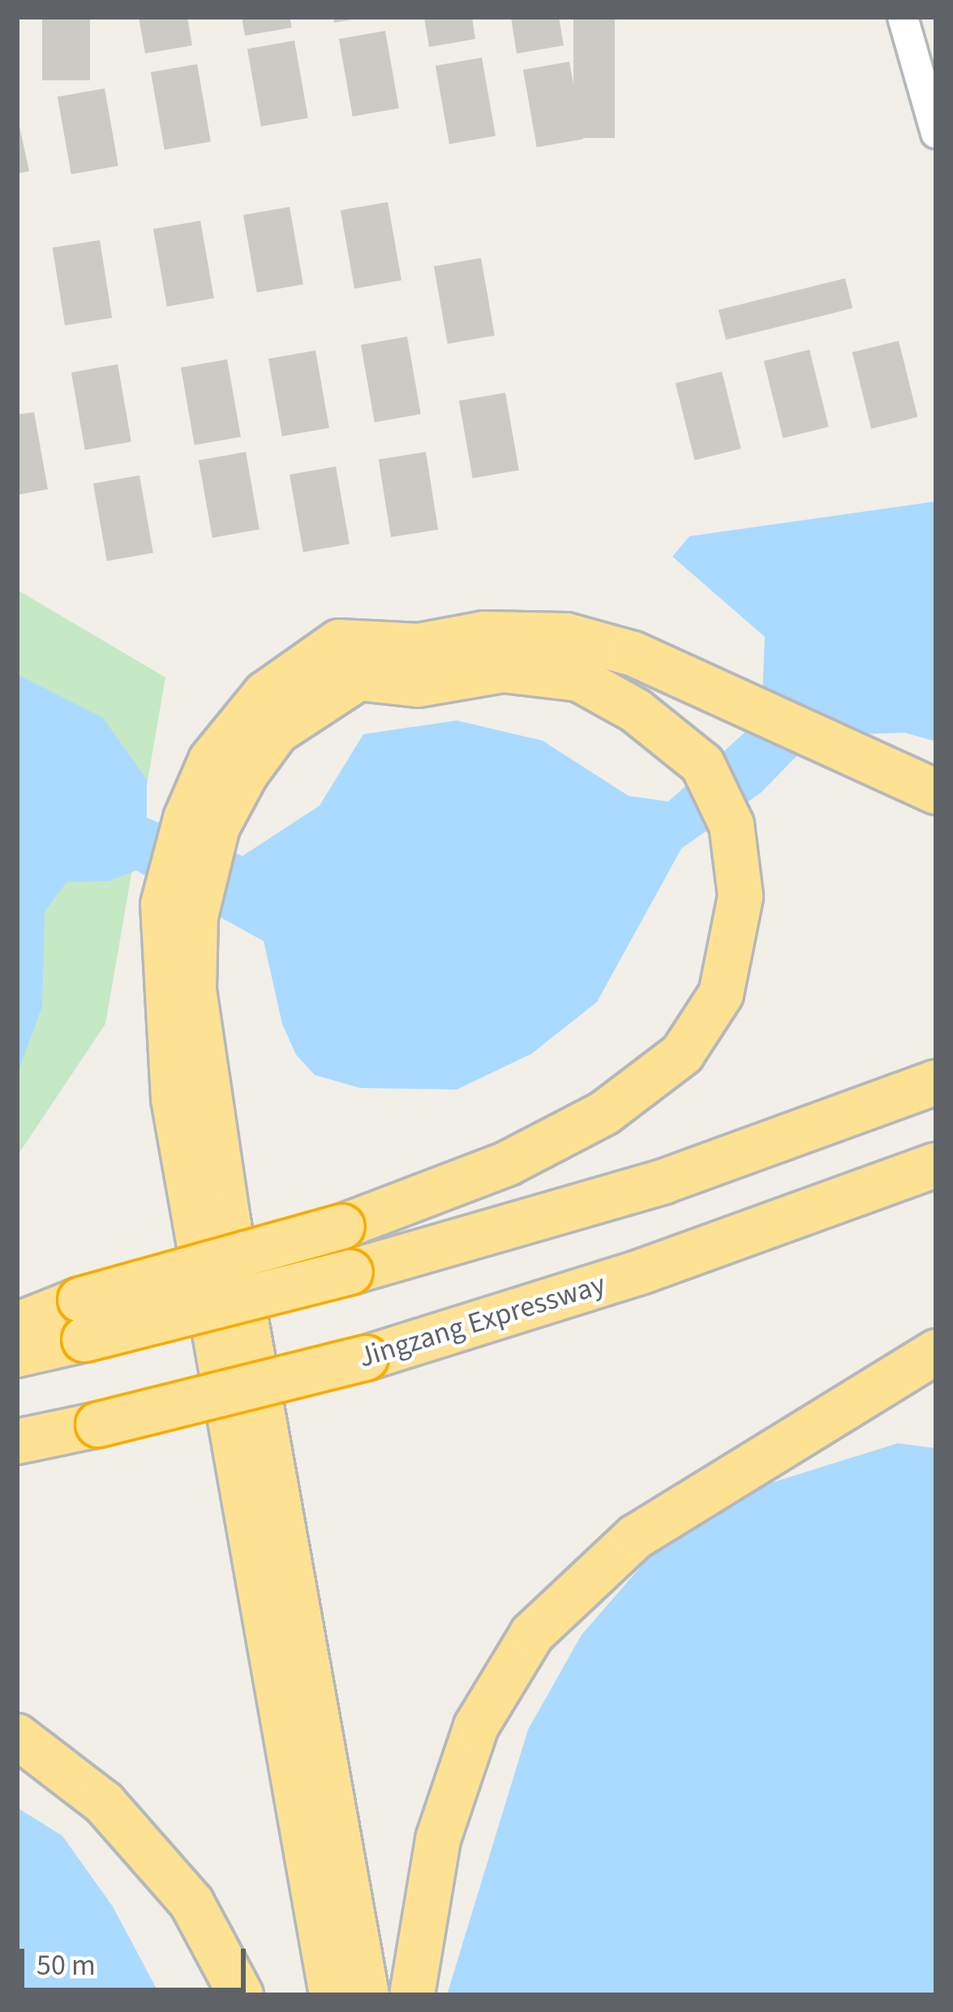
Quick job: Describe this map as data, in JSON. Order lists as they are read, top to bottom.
{
  "streets": {
    "highway": ["Jingzang Expressway"]
  },
  "scale_bar": "50 m"
}
